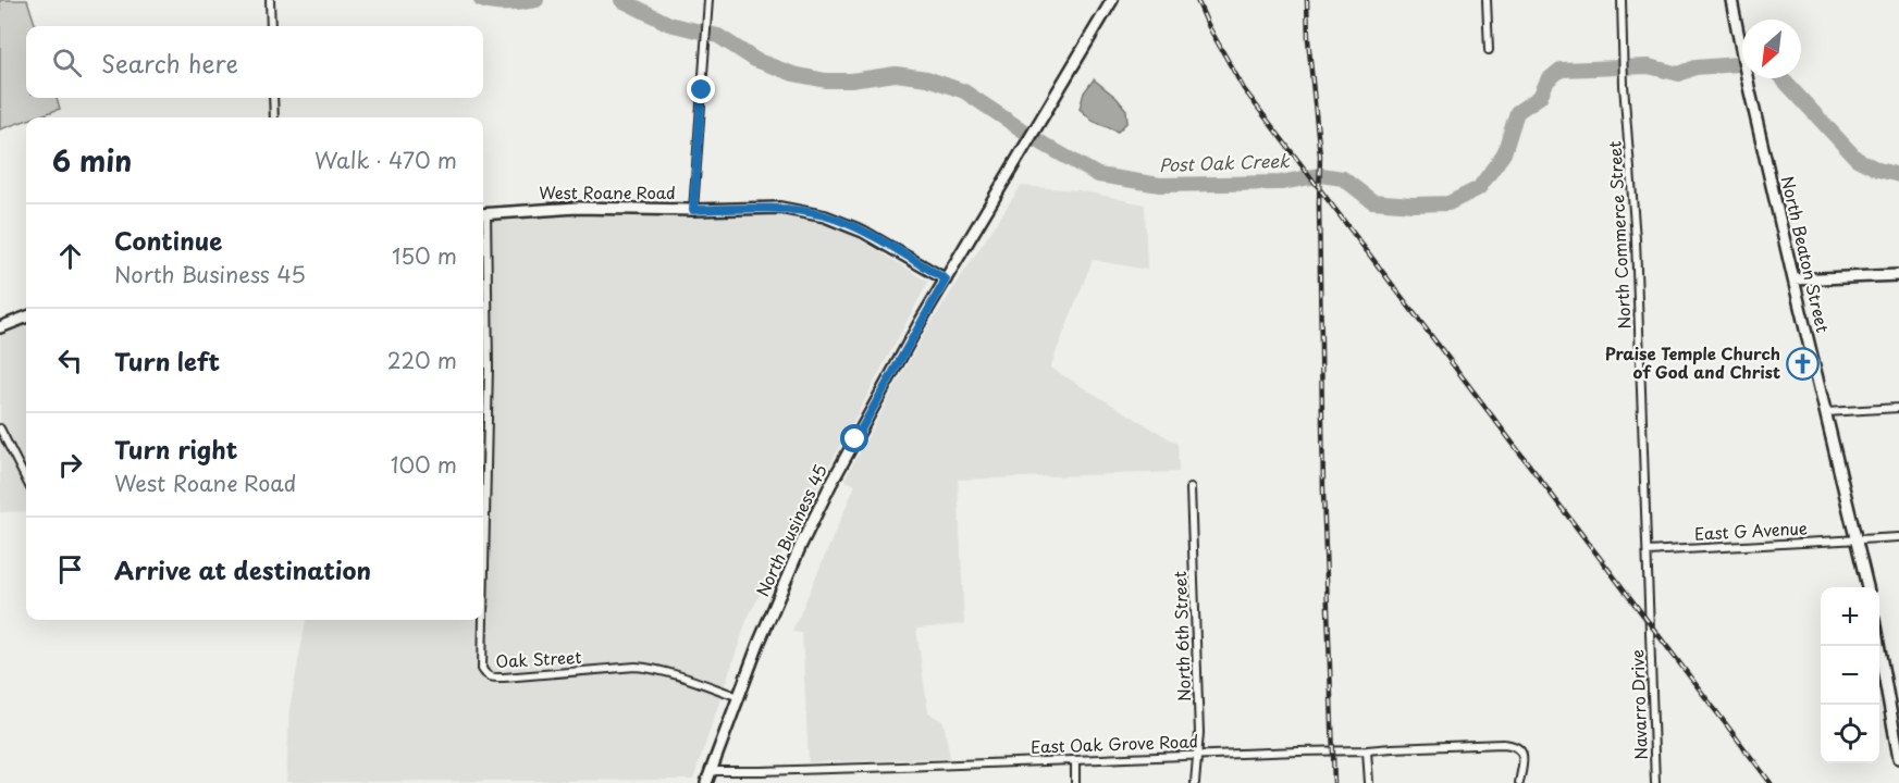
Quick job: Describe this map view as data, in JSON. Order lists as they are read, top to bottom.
{
  "streets": {
    "main road": ["West Roane Road", "North Beaton Street", "North Business 45"],
    "street": [
      "North Commerce Street",
      "East G Avenue",
      "North 6th Street",
      "Oak Street",
      "Navarro Drive",
      "East Oak Grove Road"
    ]
  },
  "crossings": [
    ["North Commerce Street", "East G Avenue"],
    ["North Commerce Street", "Navarro Drive"],
    ["North Beaton Street", "East G Avenue"],
    ["North Business 45", "Oak Street"],
    ["North Business 45", "East Oak Grove Road"],
    ["North 6th Street", "East Oak Grove Road"]
  ],
  "water": ["Post Oak Creek"],
  "places": {
    "church": ["Praise Temple Church of God and Christ"]
  },
  "north": "bottom left",
  "page": {
    "search": "Search here",
    "heading": ["6 min", "Walk · 470 m"],
    "list": [
      ["Continue", "North Business 45", "150 m"],
      ["Turn left", "220 m"],
      ["Turn right", "West Roane Road", "100 m"],
      "Arrive at destination"
    ],
    "map_buttons": ["+", "−"]
  }
}
